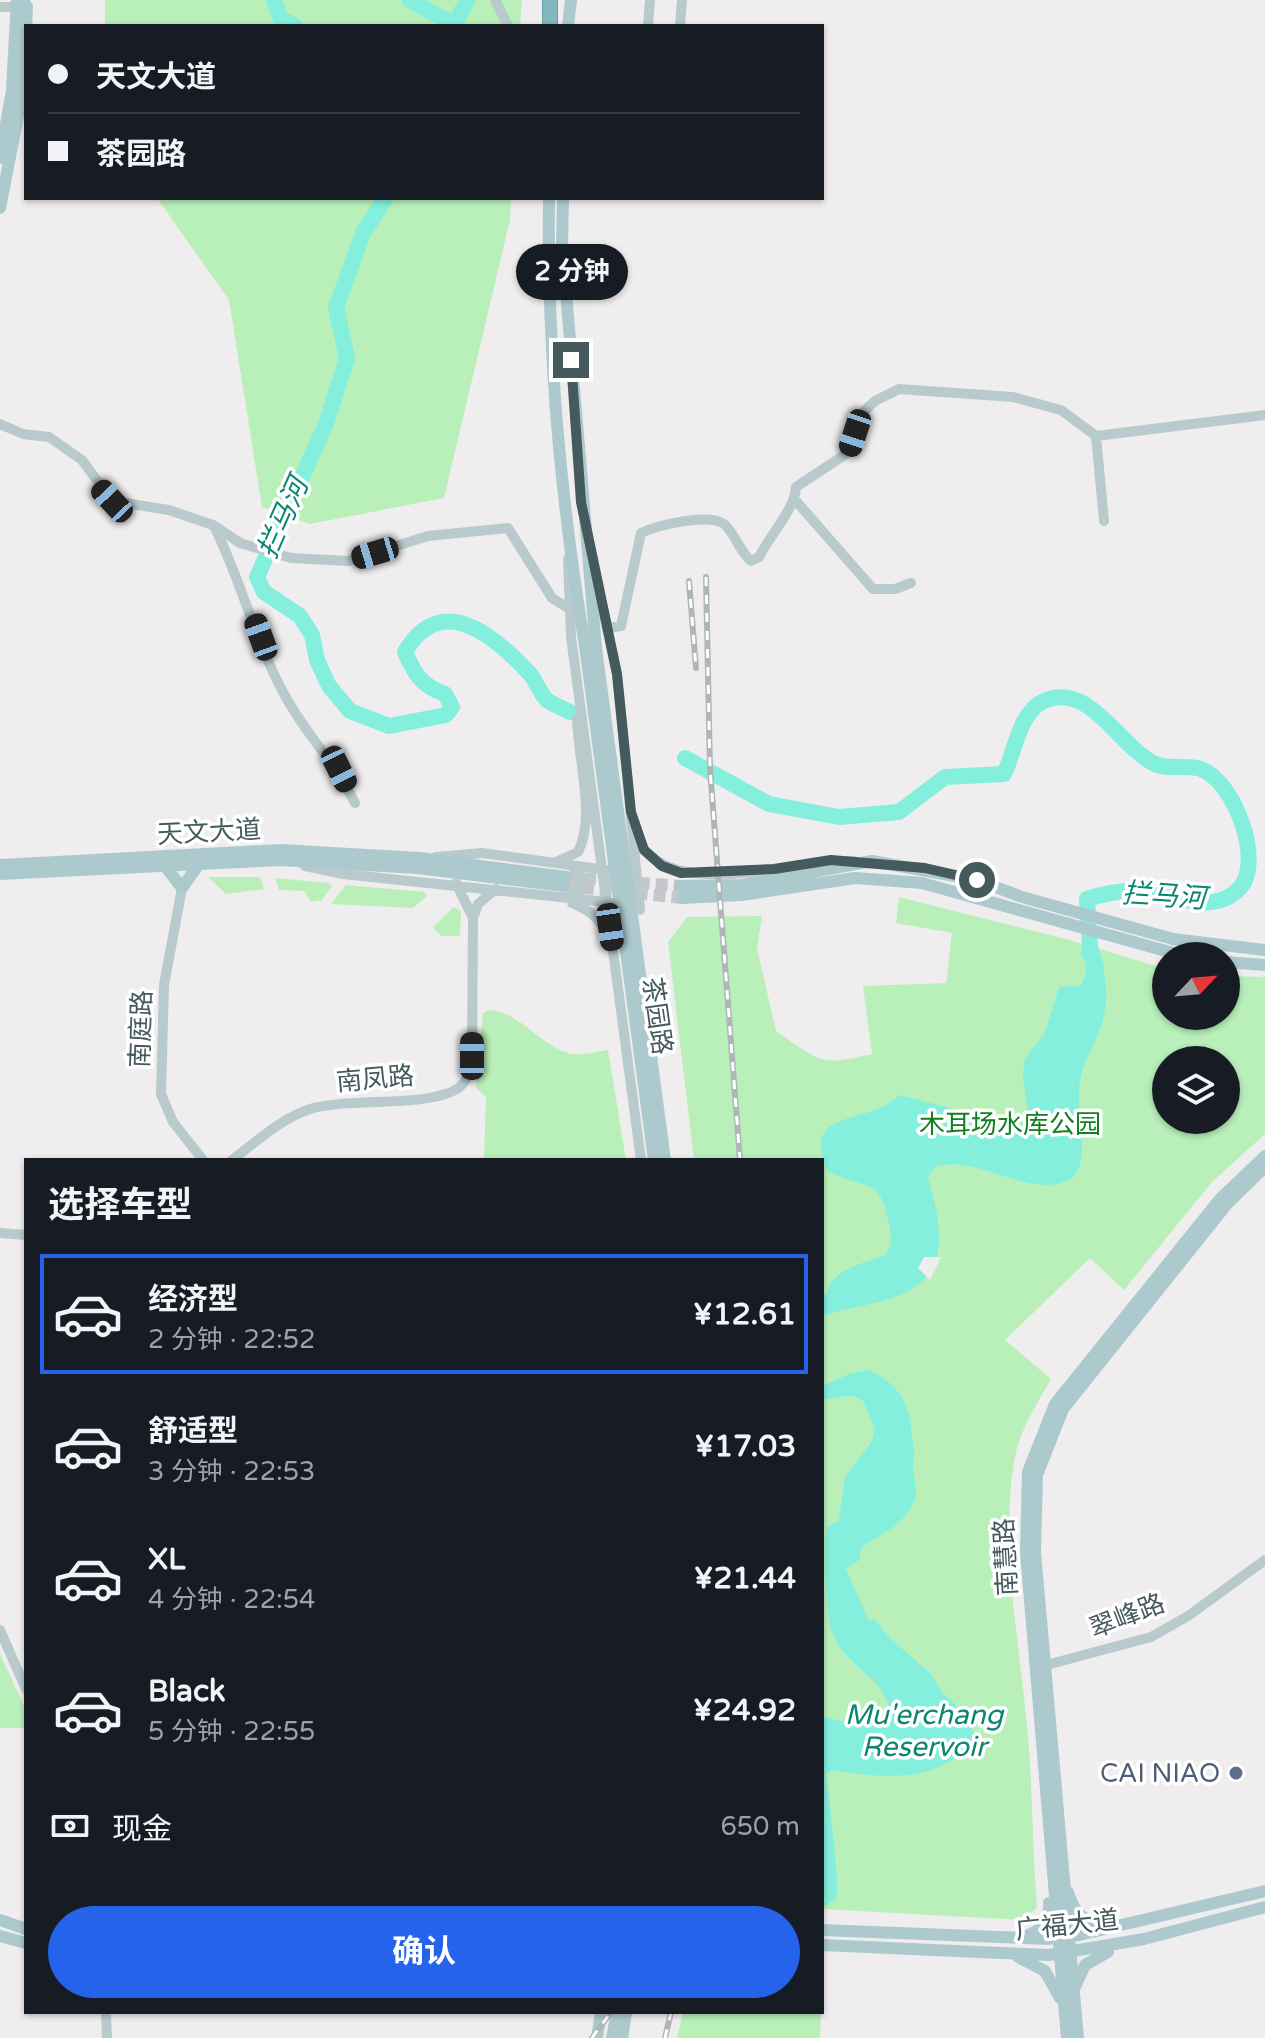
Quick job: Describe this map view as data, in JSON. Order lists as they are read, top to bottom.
{
  "streets": {
    "main road": [
      "天文大道",
      "茶园路",
      "南慧路",
      "广福大道"
    ],
    "street": ["南庭路", "南凤路", "翠峰路"]
  },
  "crossings": [
    ["天文大道", "茶园路"],
    ["南慧路", "翠峰路"],
    ["南慧路", "广福大道"]
  ],
  "water": ["拦马河", "Mu'erchang Reservoir"],
  "parks": ["木耳场水库公园"],
  "places": ["CAI NIAO"],
  "north": "top right",
  "page": {
    "banner": ["天文大道", "茶园路"],
    "bubble": "2 分钟",
    "heading": "选择车型",
    "list": [
      {
        "name": "经济型",
        "note": "2 分钟 · 22:52",
        "value": "¥12.61"
      },
      {
        "name": "舒适型",
        "note": "3 分钟 · 22:53",
        "value": "¥17.03"
      },
      {
        "name": "XL",
        "note": "4 分钟 · 22:54",
        "value": "¥21.44"
      },
      {
        "name": "Black",
        "note": "5 分钟 · 22:55",
        "value": "¥24.92"
      }
    ],
    "pay": ["现金", "650 m"],
    "buttons": "确认"
  }
}
